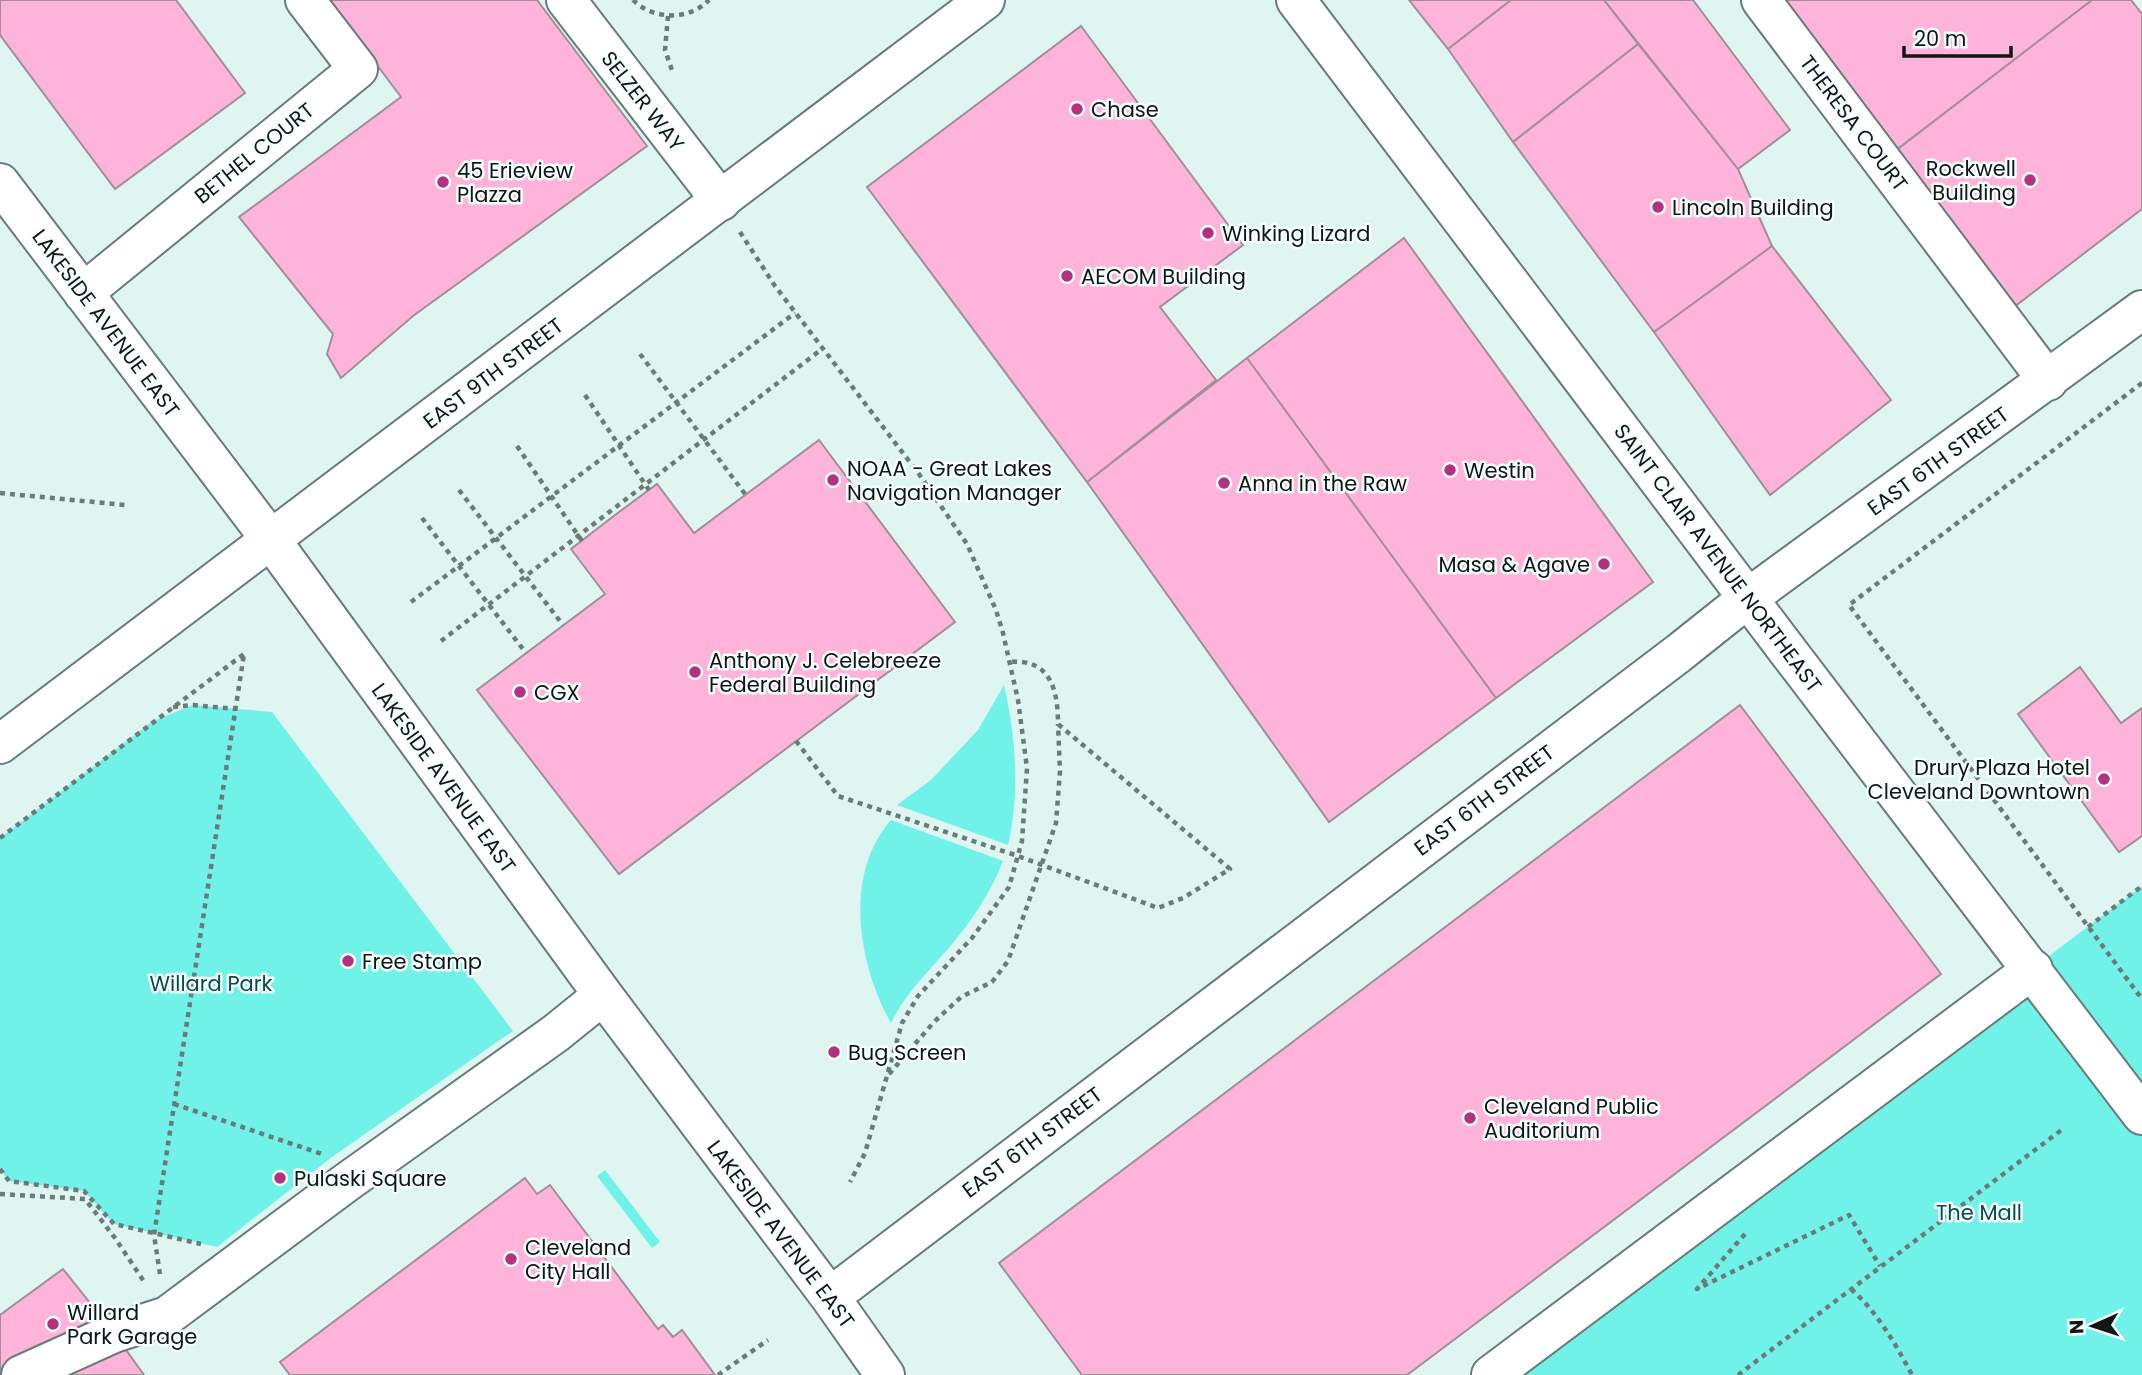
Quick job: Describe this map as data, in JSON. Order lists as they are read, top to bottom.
{
  "streets": {
    "street": [
      "SELZER WAY",
      "THERESA COURT",
      "BETHEL COURT",
      "LAKESIDE AVENUE EAST",
      "EAST 9TH STREET",
      "EAST 6TH STREET",
      "SAINT CLAIR AVENUE NORTHEAST"
    ]
  },
  "crossings": [
    ["SELZER WAY", "EAST 9TH STREET"],
    ["THERESA COURT", "EAST 6TH STREET"],
    ["BETHEL COURT", "LAKESIDE AVENUE EAST"],
    ["LAKESIDE AVENUE EAST", "EAST 9TH STREET"],
    ["LAKESIDE AVENUE EAST", "EAST 6TH STREET"],
    ["EAST 6TH STREET", "SAINT CLAIR AVENUE NORTHEAST"]
  ],
  "parks": ["Willard Park", "The Mall"],
  "places": [
    "Chase",
    "Rockwell Building",
    "45 Erieview Plazza",
    "Lincoln Building",
    "Winking Lizard",
    "AECOM Building",
    "Westin",
    "NOAA - Great Lakes Navigation Manager",
    "Anna in the Raw",
    "Masa & Agave",
    "Anthony J. Celebreeze Federal Building",
    "CGX",
    "Drury Plaza Hotel Cleveland Downtown",
    "Free Stamp",
    "Bug Screen",
    "Cleveland Public Auditorium",
    "Pulaski Square",
    "Cleveland City Hall",
    "Willard Park Garage"
  ],
  "scale_bar": "20 m",
  "north": "left"
}
